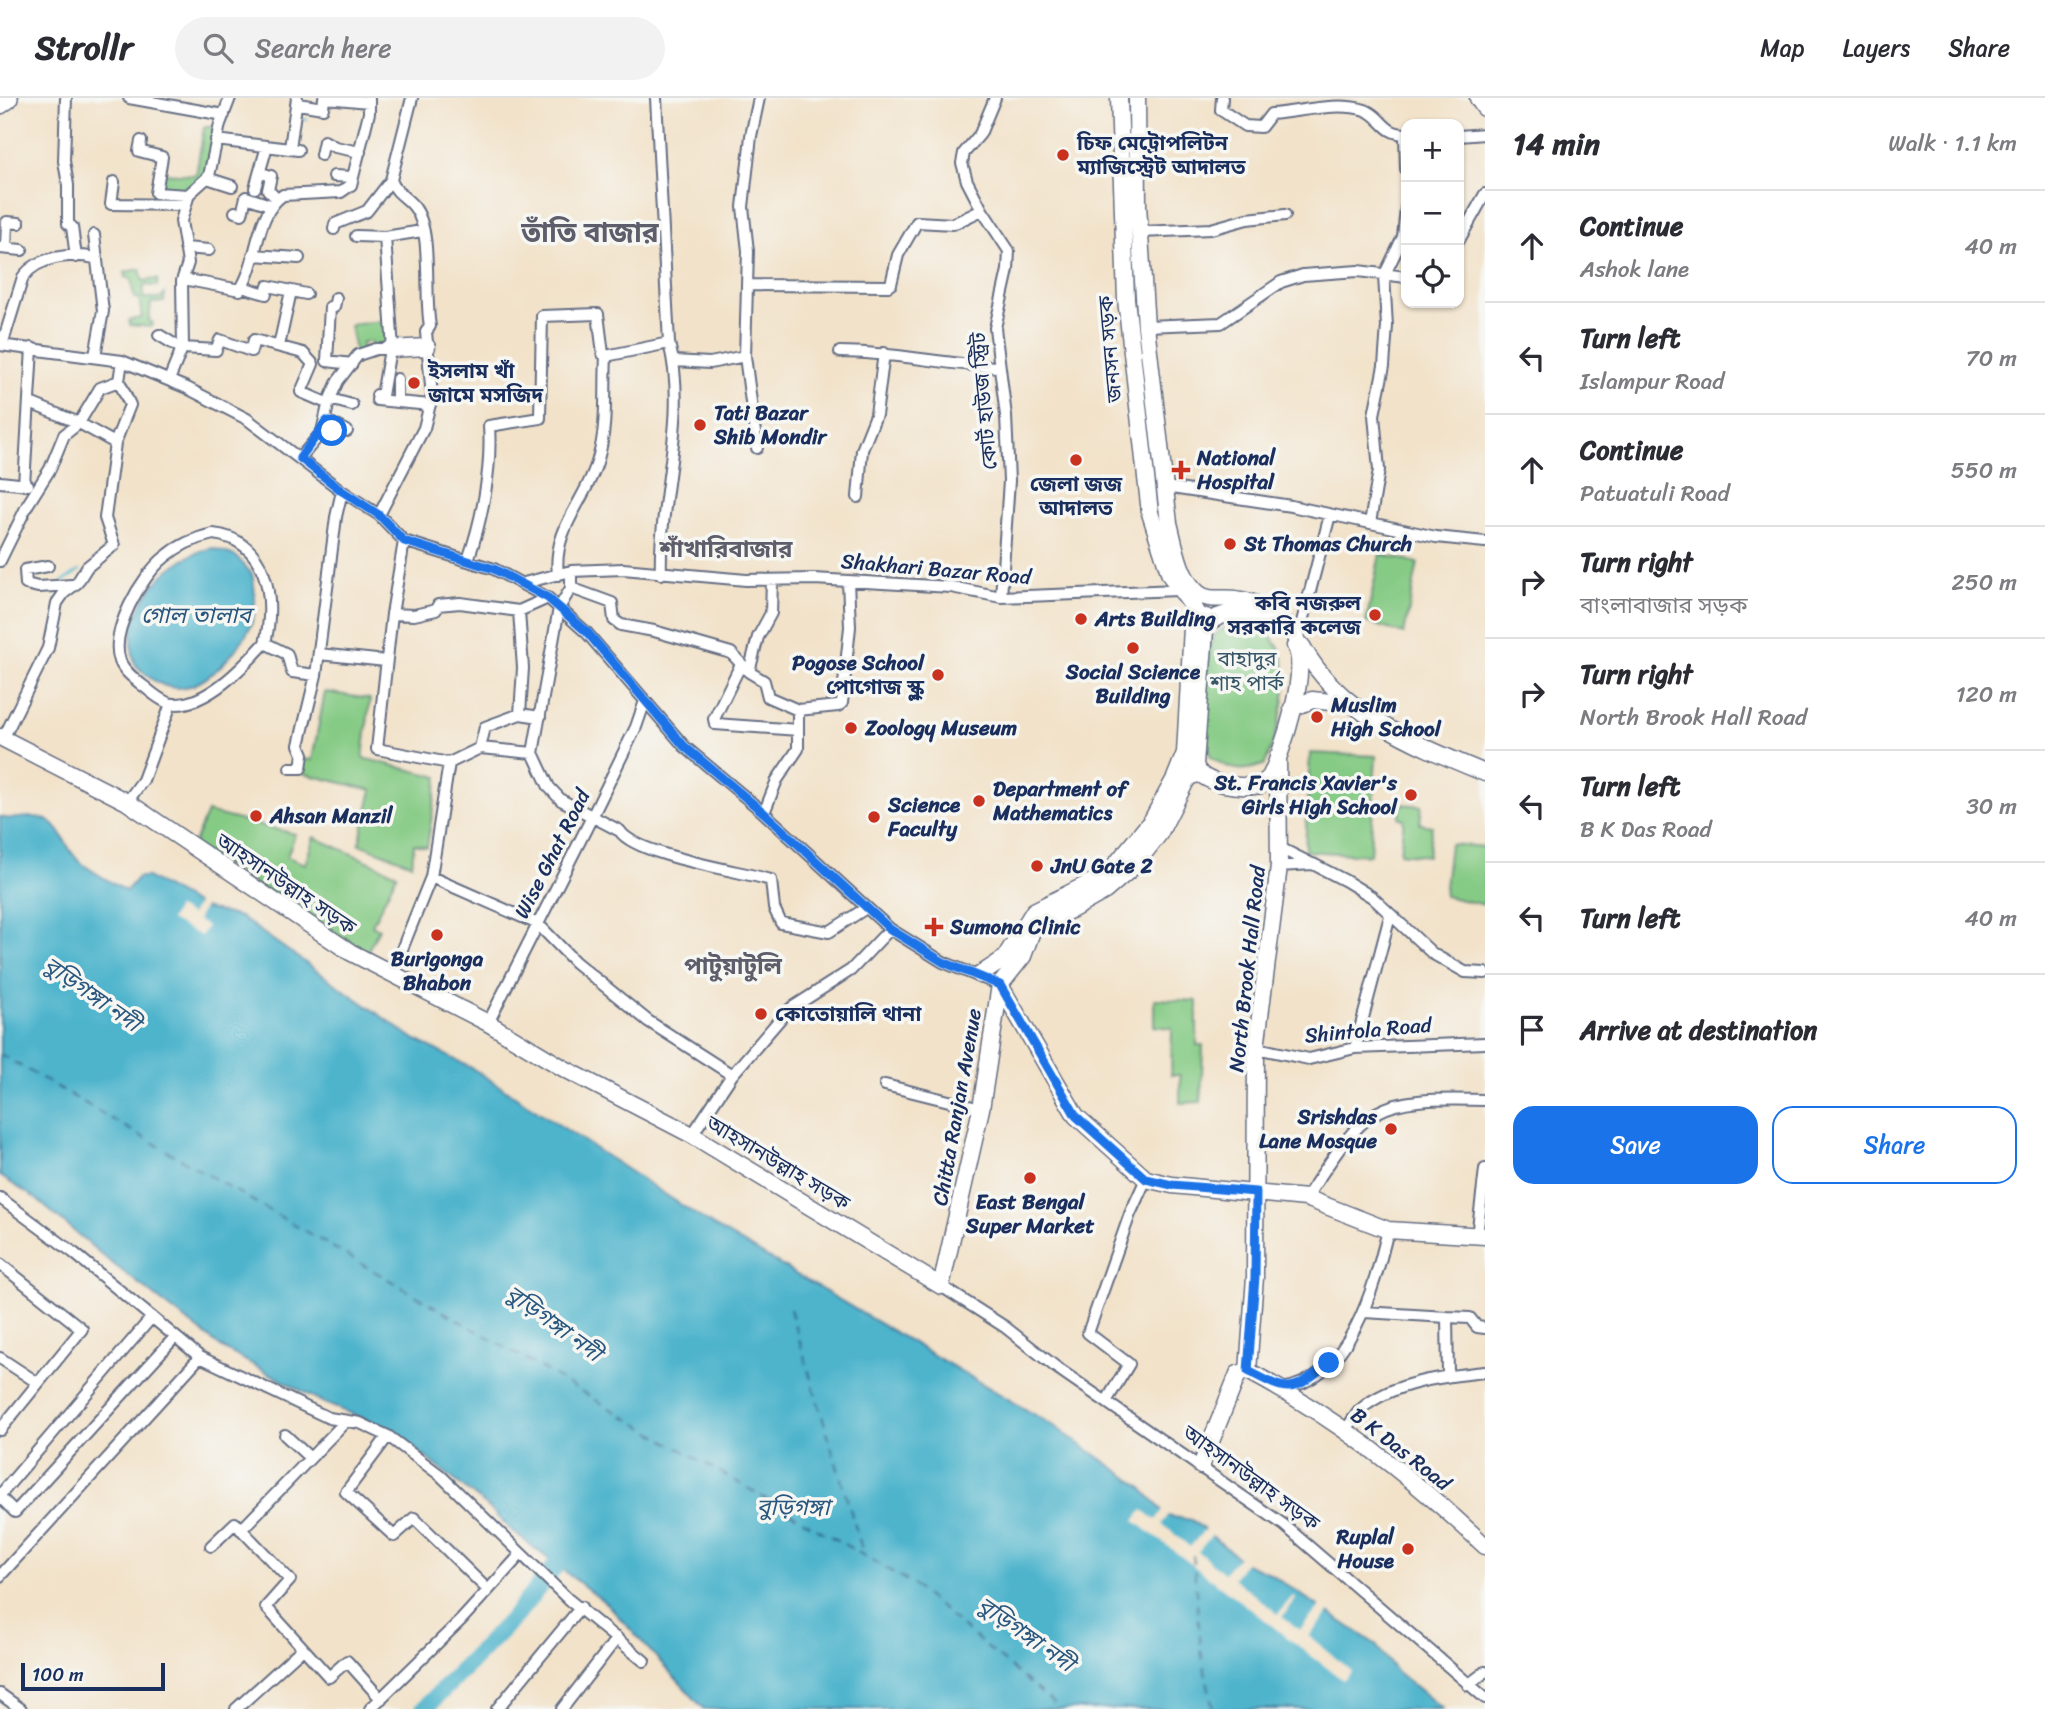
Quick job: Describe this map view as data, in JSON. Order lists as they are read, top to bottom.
{
  "streets": {
    "street": [
      "জনসন সড়ক",
      "কোর্ট হাউজ স্ট্রিট",
      "Shakhari Bazar Road",
      "Wise Ghat Road",
      "আহসানউল্লাহ সড়ক",
      "North Brook Hall Road",
      "Shintola Road",
      "Chitta Ranjan Avenue",
      "B K Das Road"
    ]
  },
  "crossings": [
    ["জনসন সড়ক", "Shakhari Bazar Road"],
    ["কোর্ট হাউজ স্ট্রিট", "Shakhari Bazar Road"],
    ["Wise Ghat Road", "আহসানউল্লাহ সড়ক"],
    ["আহসানউল্লাহ সড়ক", "Chitta Ranjan Avenue"],
    ["North Brook Hall Road", "Shintola Road"],
    ["North Brook Hall Road", "B K Das Road"]
  ],
  "districts": ["তাঁতি বাজার", "শাঁখারিবাজার", "পাটুয়াটুলি"],
  "water": ["গোল তালাব", "বুড়িগঙ্গা নদী", "বুড়িগঙ্গা"],
  "parks": ["বাহাদুর শাহ পার্ক"],
  "places": {
    "other": [
      "চিফ মেট্রোপলিটন ম্যাজিস্ট্রেট আদালত",
      "ইসলাম খাঁ জামে মসজিদ",
      "Tati Bazar Shib Mondir",
      "জেলা জজ আদালত",
      "St Thomas Church",
      "কবি নজরুল সরকারি কলেজ",
      "Arts Building",
      "Social Science Building",
      "Pogose School পোগোজ স্কুল",
      "Muslim High School",
      "Zoology Museum",
      "St. Francis Xavier's Girls High School",
      "Department of Mathematics",
      "Ahsan Manzil",
      "Science Faculty",
      "JnU Gate 2",
      "Burigonga Bhabon",
      "কোতোয়ালি থানা",
      "Srishdas Lane Mosque",
      "East Bengal Super Market",
      "Ruplal House"
    ],
    "health": ["National Hospital", "Sumona Clinic"]
  },
  "scale_bar": "100 m",
  "page": {
    "header": "Strollr",
    "search": "Search here",
    "nav": ["Map", "Layers", "Share"],
    "heading": ["14 min", "Walk · 1.1 km"],
    "map_buttons": ["+", "−"],
    "list": [
      ["Continue", "Ashok lane", "40 m"],
      ["Turn left", "Islampur Road", "70 m"],
      ["Continue", "Patuatuli Road", "550 m"],
      ["Turn right", "বাংলাবাজার সড়ক", "250 m"],
      ["Turn right", "North Brook Hall Road", "120 m"],
      ["Turn left", "B K Das Road", "30 m"],
      ["Turn left", "40 m"],
      "Arrive at destination"
    ],
    "buttons": ["Save", "Share"],
    "scale": "100 m"
  }
}
